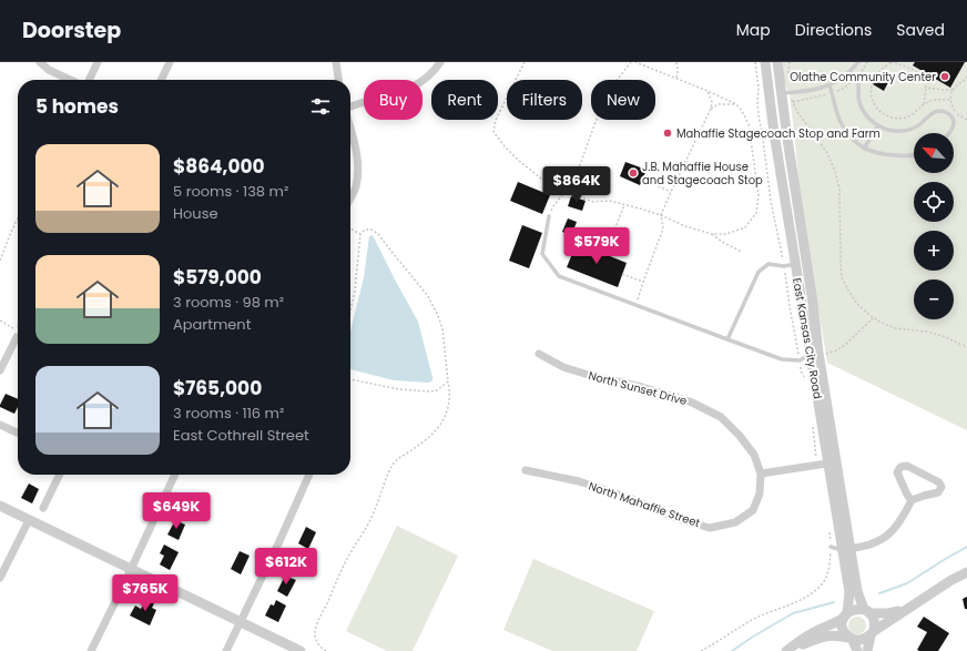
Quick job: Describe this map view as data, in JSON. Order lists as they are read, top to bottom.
{
  "streets": {
    "street": ["East Kansas City Road", "North Sunset Drive", "North Mahaffie Street"]
  },
  "crossings": [
    ["North Sunset Drive", "North Mahaffie Street"]
  ],
  "places": ["Olathe Community Center", "Mahaffie Stagecoach Stop and Farm", "J.B. Mahaffie House and Stagecoach Stop"],
  "north": "top left",
  "page": {
    "header": "Doorstep",
    "nav": ["Map", "Directions", "Saved"],
    "chip": [
      "Buy",
      "Rent",
      "Filters",
      "New"
    ],
    "heading": "5 homes",
    "map_buttons": ["+", "−"],
    "list": [
      {
        "name": "$864,000",
        "note": "5 rooms · 138 m² · House"
      },
      {
        "name": "$579,000",
        "note": "3 rooms · 98 m² · Apartment"
      },
      {
        "name": "$765,000",
        "note": "3 rooms · 116 m² · East Cothrell Street"
      }
    ],
    "price": [
      "$864K",
      "$579K",
      "$649K",
      "$612K",
      "$765K"
    ]
  }
}
